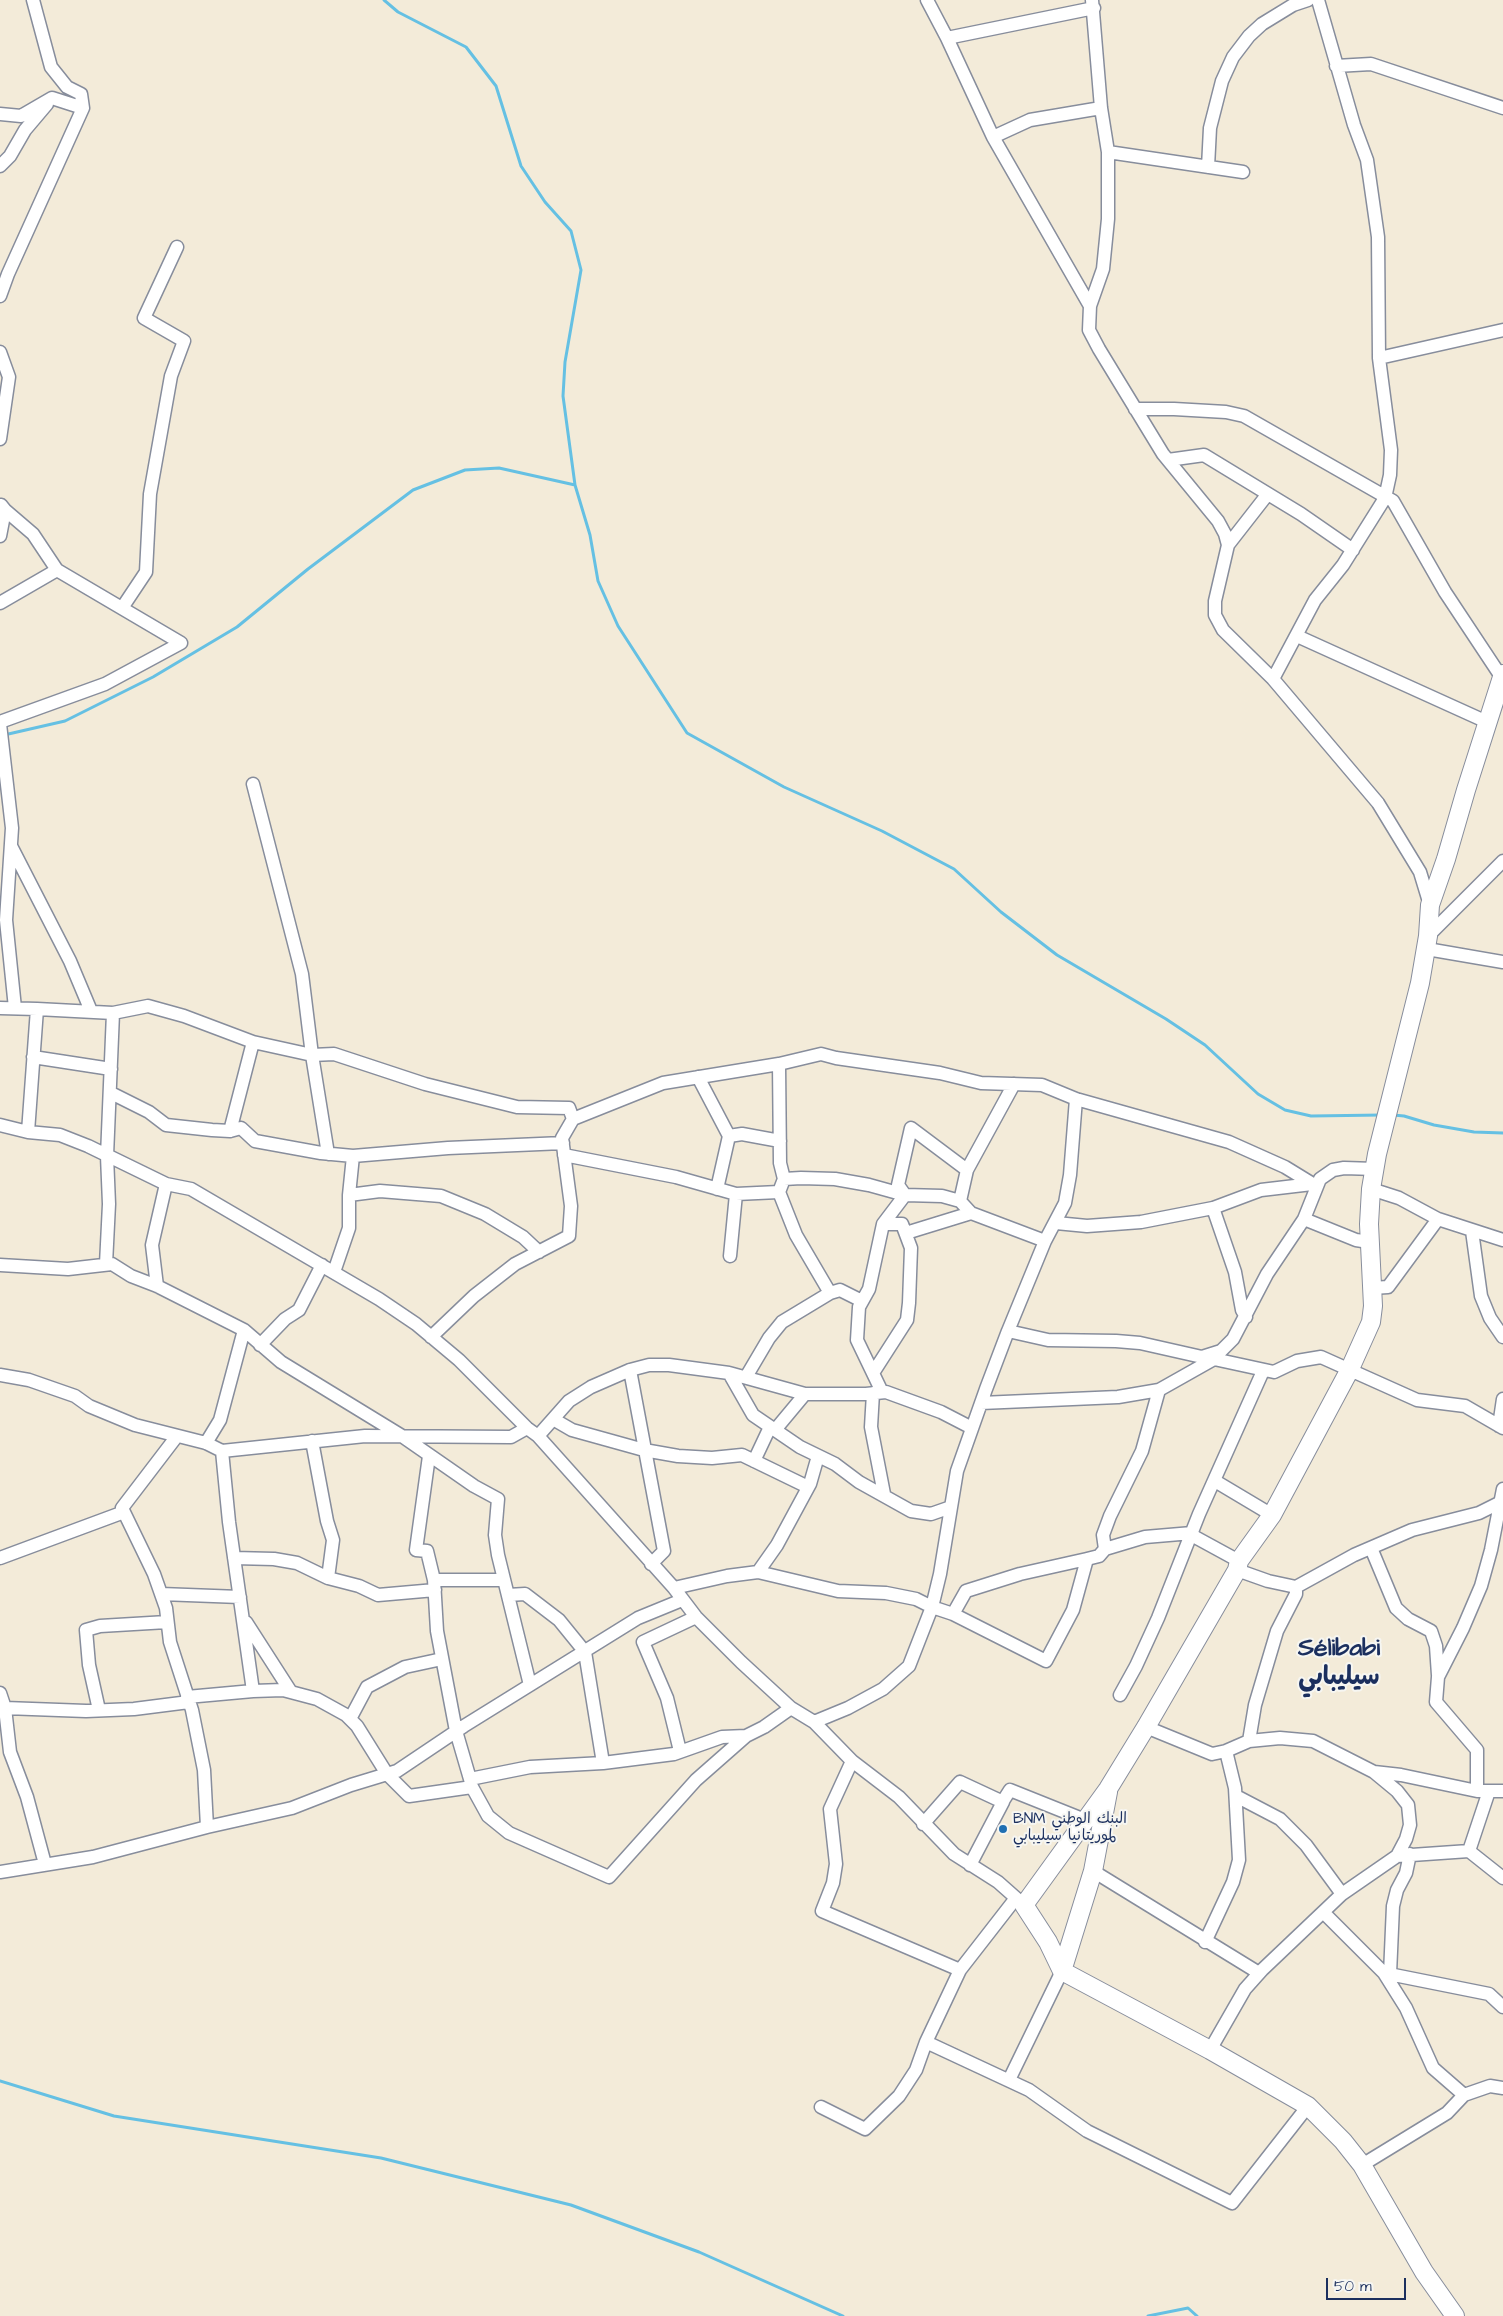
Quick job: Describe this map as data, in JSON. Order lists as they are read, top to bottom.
{
  "districts": ["Sélibabi سيليبابي"],
  "places": ["BNM البنك الوطني لموريتانيا سيليبابي"],
  "scale_bar": "50 m"
}
